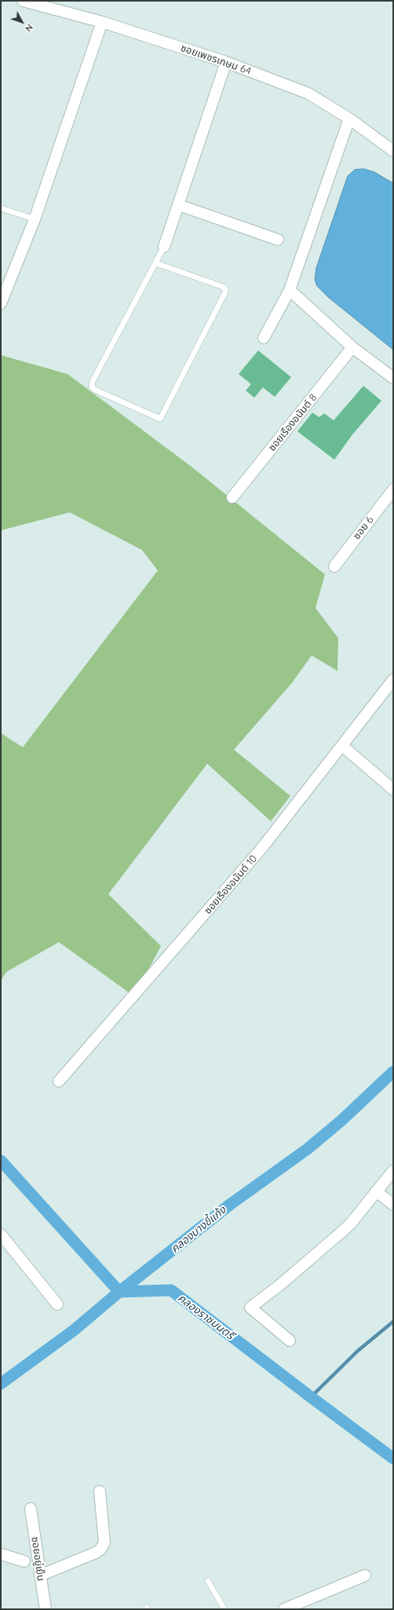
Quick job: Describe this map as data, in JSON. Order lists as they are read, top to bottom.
{
  "streets": {
    "street": [
      "ซอยเพชรเกษม 64",
      "ซอยเรืองอนันต์ 8",
      "ซอย 6",
      "ซอยเรืองอนันต์ 10",
      "ซอยอยู่เย็น"
    ]
  },
  "water": ["คลองบางขี้แก้ง", "คลองราชมนตรี"],
  "north": "bottom right"
}
